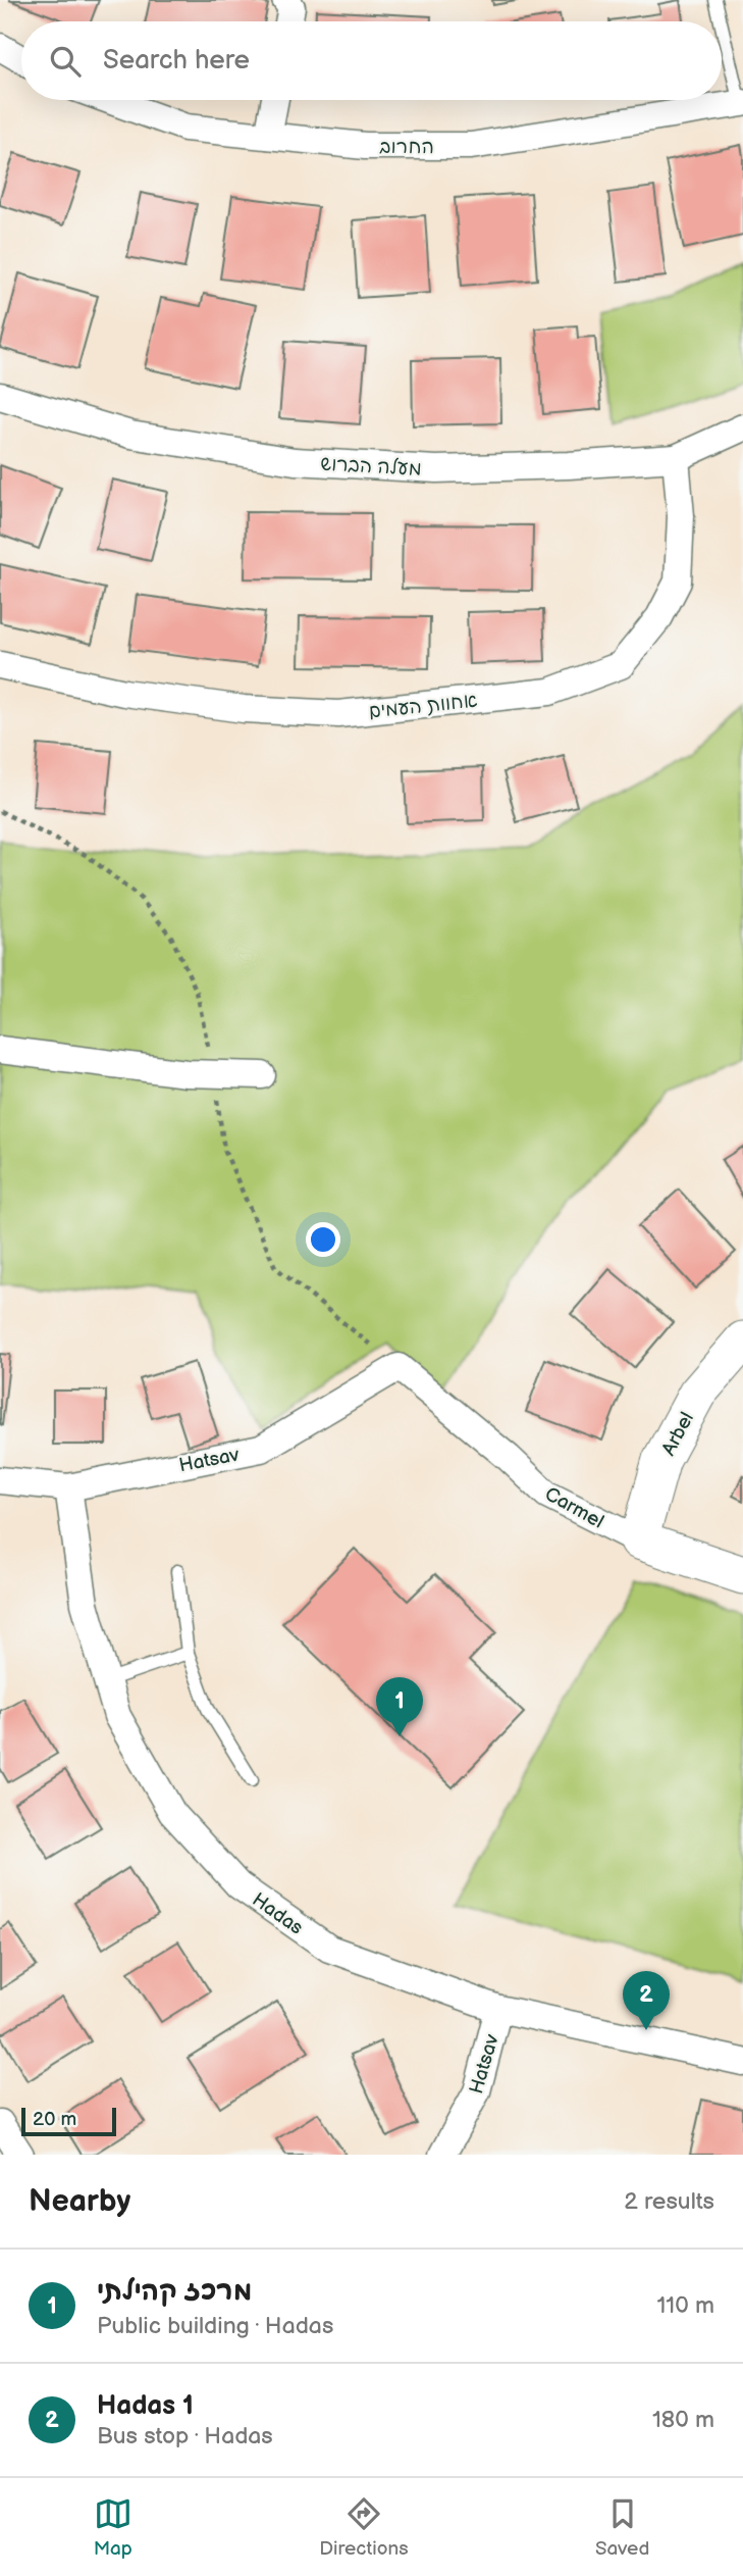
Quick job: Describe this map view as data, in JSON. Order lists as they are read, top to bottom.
{
  "streets": {
    "street": [
      "החרוב",
      "מעלה הברוש",
      "אחוות העמים",
      "Arbel",
      "Hatsav",
      "Carmel",
      "Hadas"
    ]
  },
  "crossings": [
    ["מעלה הברוש", "אחוות העמים"],
    ["Arbel", "Carmel"],
    ["Hatsav", "Carmel"],
    ["Hatsav", "Hadas"]
  ],
  "scale_bar": "20 m",
  "page": {
    "search": "Search here",
    "pins": ["1", "2"],
    "scale": "20 m",
    "heading": ["Nearby", "2 results"],
    "list": [
      {
        "mark": "1",
        "name": "מרכז קהילתי",
        "note": "Public building · Hadas",
        "value": "110 m"
      },
      {
        "mark": "2",
        "name": "Hadas 1",
        "note": "Bus stop · Hadas",
        "value": "180 m"
      }
    ],
    "nav": ["Map", "Directions", "Saved"]
  }
}
